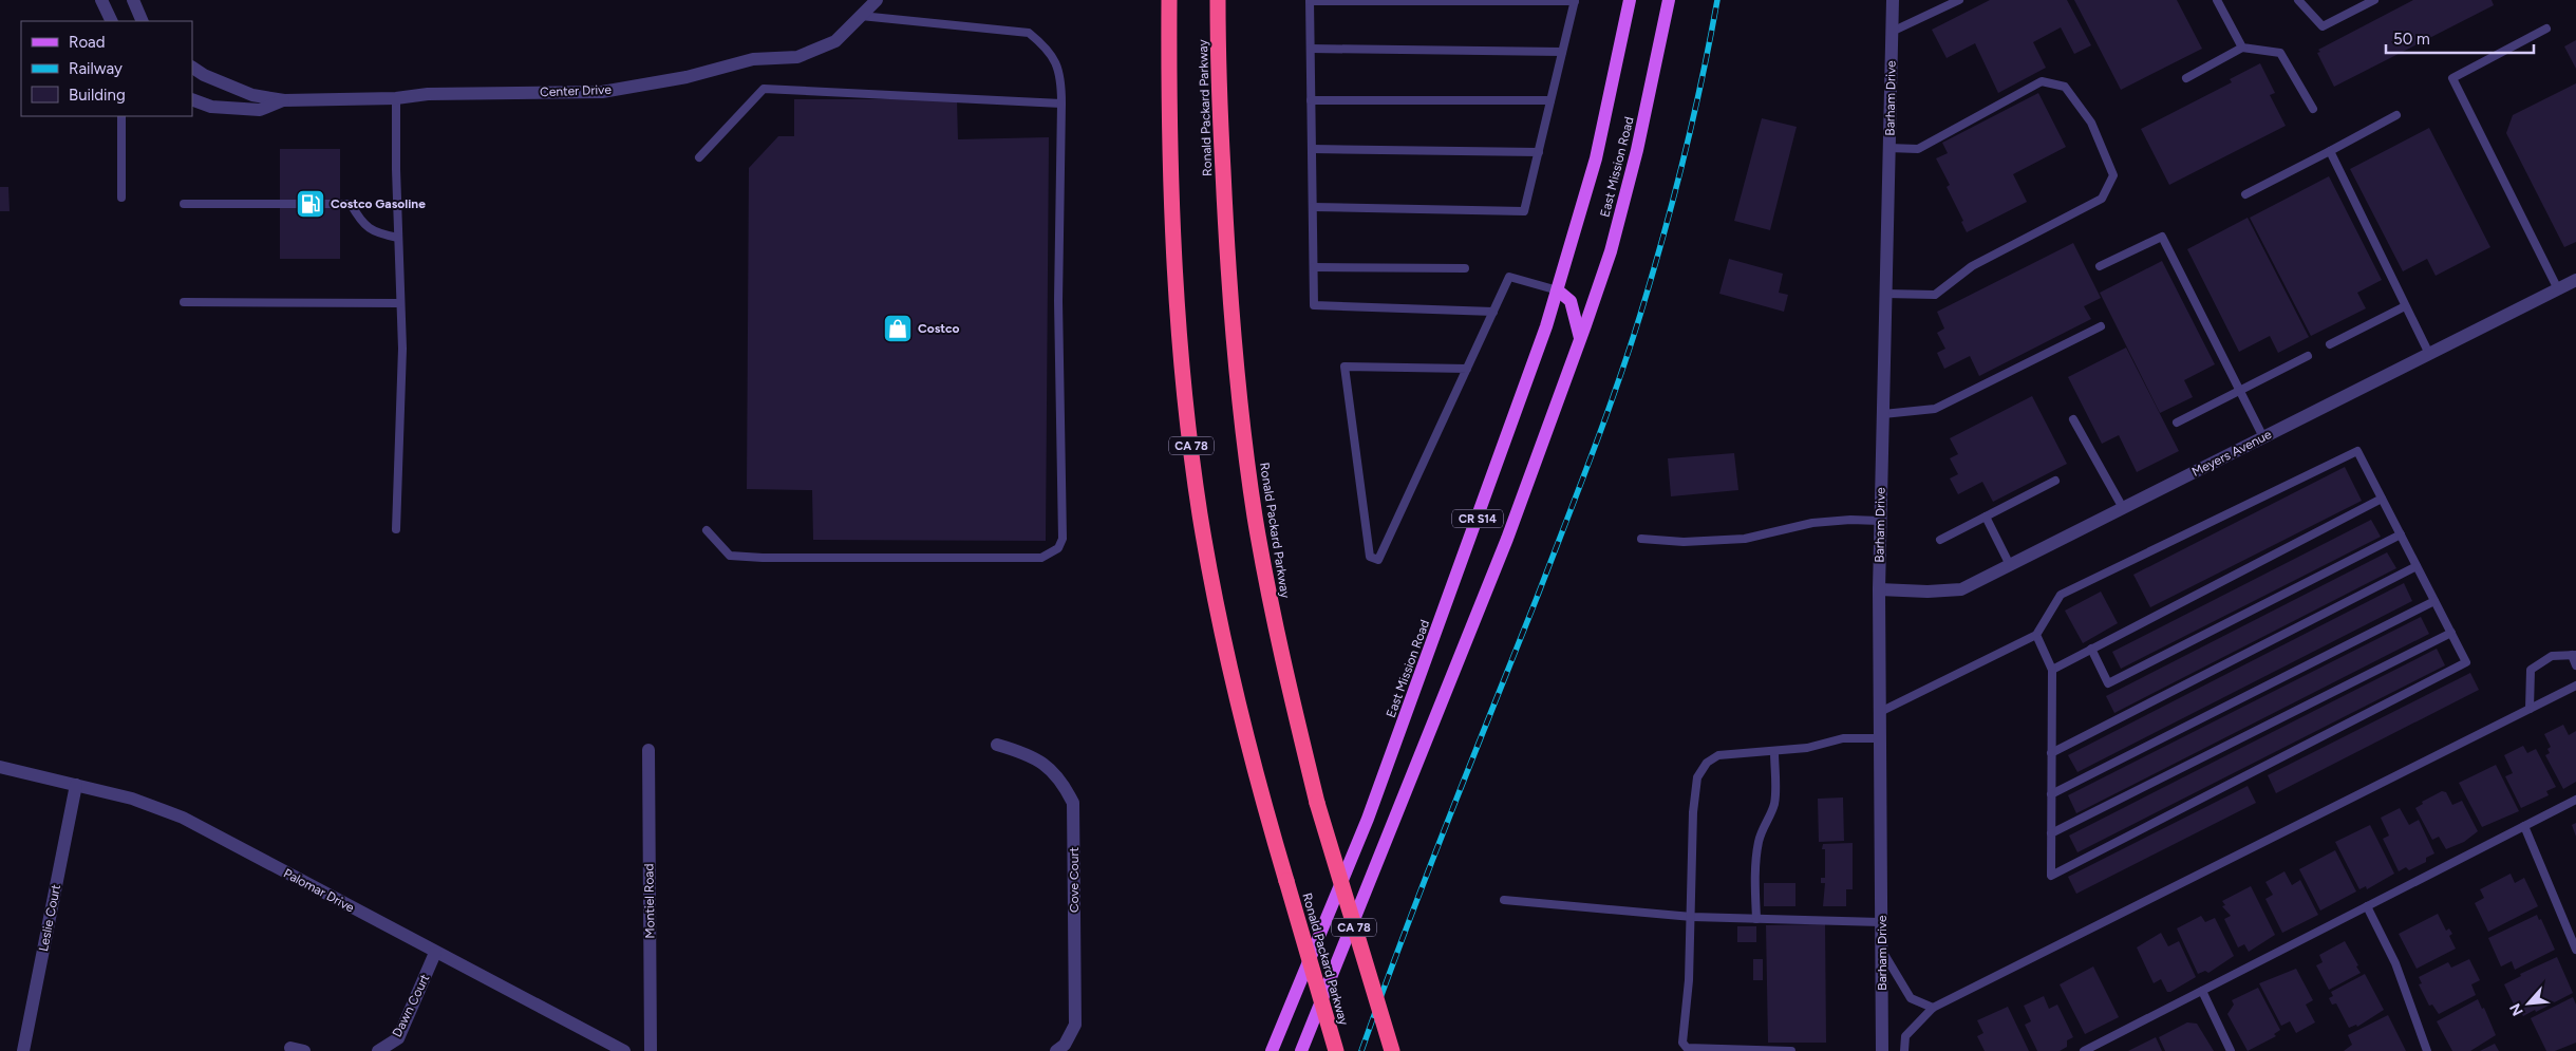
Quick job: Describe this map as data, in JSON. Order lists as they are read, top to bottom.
{
  "streets": {
    "highway": ["Ronald Packard Parkway", "CA 78"],
    "main road": ["East Mission Road", "CR S14"],
    "street": [
      "Center Drive",
      "Barham Drive",
      "Meyers Avenue",
      "Cove Court",
      "Palomar Drive",
      "Montiel Road",
      "Leslie Court",
      "Dawn Court"
    ]
  },
  "crossings": [
    ["Barham Drive", "Meyers Avenue"],
    ["Palomar Drive", "Leslie Court"],
    ["Palomar Drive", "Dawn Court"]
  ],
  "places": {
    "fuel station": ["Costco Gasoline"],
    "shop": ["Costco"]
  },
  "legend": ["Road", "Railway", "Building"],
  "scale_bar": "50 m",
  "north": "bottom left"
}
